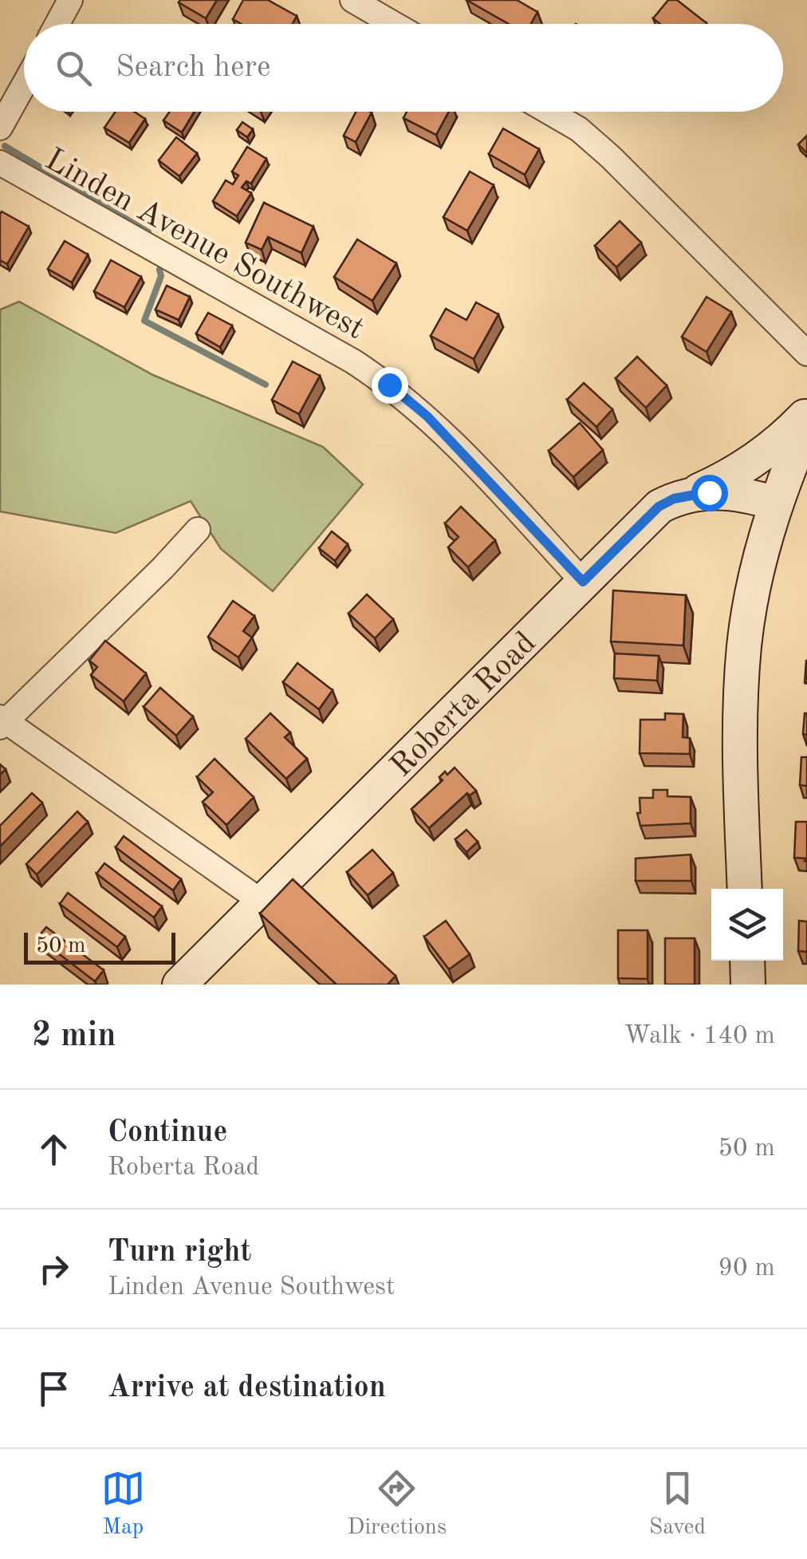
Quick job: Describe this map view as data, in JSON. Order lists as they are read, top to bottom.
{
  "streets": {
    "street": ["Linden Avenue Southwest", "Roberta Road"]
  },
  "crossings": [
    ["Linden Avenue Southwest", "Roberta Road"]
  ],
  "scale_bar": "50 m",
  "page": {
    "search": "Search here",
    "scale": "50 m",
    "heading": ["2 min", "Walk · 140 m"],
    "list": [
      ["Continue", "Roberta Road", "50 m"],
      ["Turn right", "Linden Avenue Southwest", "90 m"],
      "Arrive at destination"
    ],
    "nav": ["Map", "Directions", "Saved"]
  }
}
